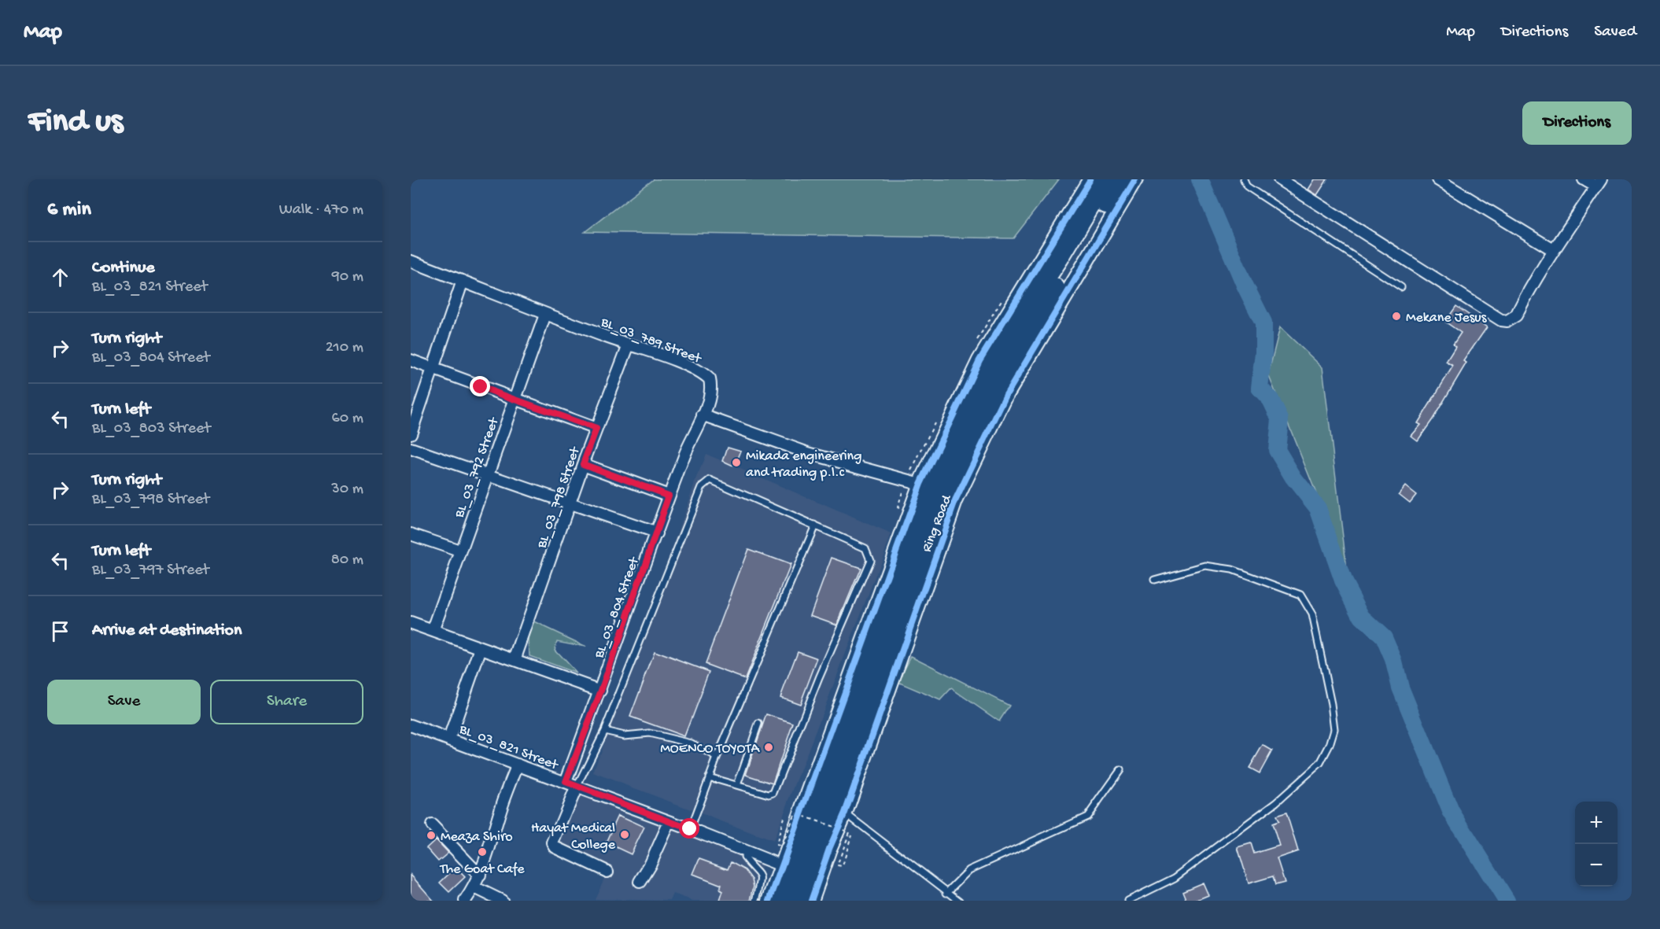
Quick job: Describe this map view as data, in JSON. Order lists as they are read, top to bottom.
{
  "streets": {
    "highway": ["Ring Road"],
    "street": [
      "BL_03_789 Street",
      "BL_03_792 Street",
      "BL_03_798 Street",
      "BL_03_804 Street",
      "BL_03_821 Street"
    ]
  },
  "crossings": [
    ["BL_03_789 Street", "BL_03_792 Street"],
    ["BL_03_789 Street", "BL_03_798 Street"],
    ["BL_03_789 Street", "BL_03_804 Street"],
    ["Ring Road", "BL_03_821 Street"],
    ["BL_03_804 Street", "BL_03_821 Street"]
  ],
  "places": [
    "Mekane Jesus",
    "Mikada engineering and trading p.l.c",
    "MOENCO TOYOTA",
    "Hayat Medical College",
    "Meaza Shiro",
    "The Goat Cafe"
  ],
  "page": {
    "header": "Map",
    "nav": ["Map", "Directions", "Saved"],
    "buttons": [
      "Directions",
      ["Save", "Share"]
    ],
    "title": "Find us",
    "heading": ["6 min", "Walk · 470 m"],
    "list": [
      ["Continue", "BL_03_821 Street", "90 m"],
      ["Turn right", "BL_03_804 Street", "210 m"],
      ["Turn left", "BL_03_803 Street", "60 m"],
      ["Turn right", "BL_03_798 Street", "30 m"],
      ["Turn left", "BL_03_797 Street", "80 m"],
      "Arrive at destination"
    ],
    "map_buttons": ["+", "−"]
  }
}
